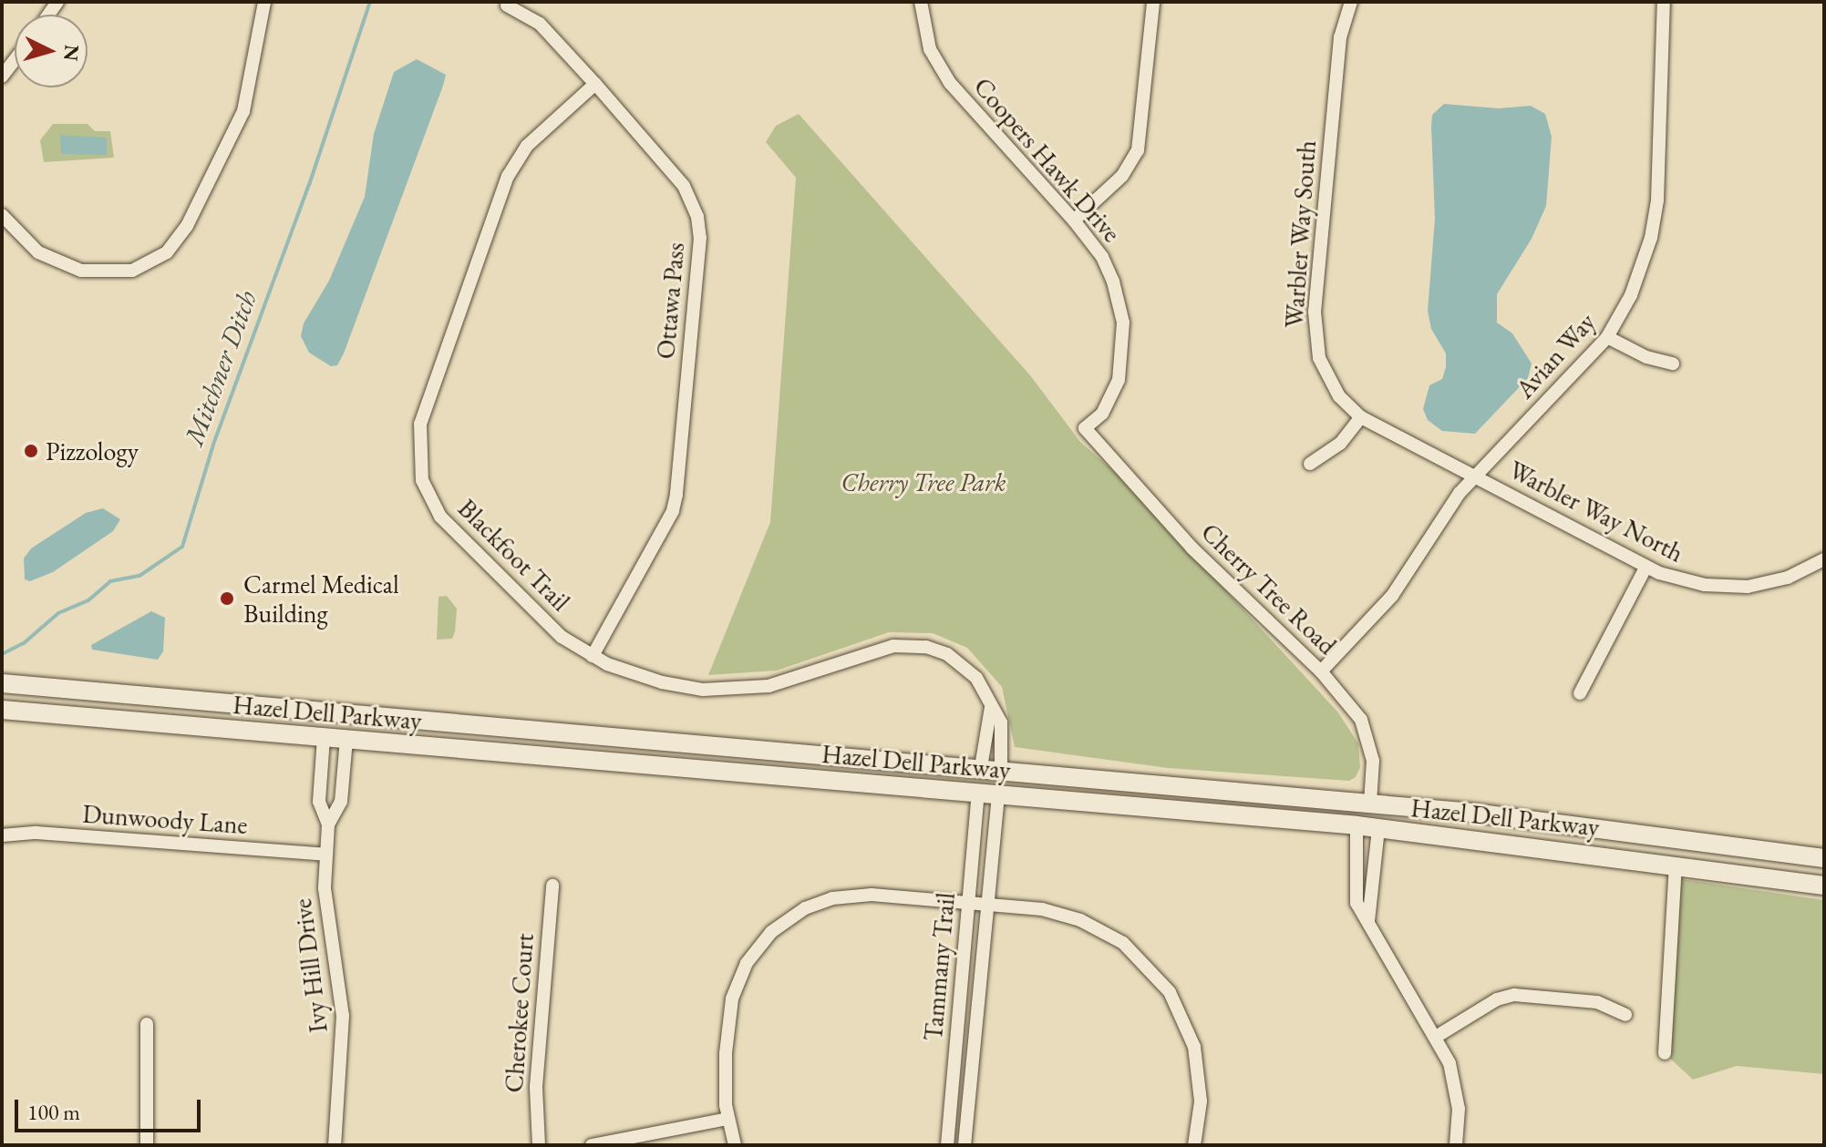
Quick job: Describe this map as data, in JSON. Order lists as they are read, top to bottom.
{
  "streets": {
    "main road": ["Hazel Dell Parkway"],
    "street": [
      "Coopers Hawk Drive",
      "Warbler Way South",
      "Ottawa Pass",
      "Avian Way",
      "Warbler Way North",
      "Blackfoot Trail",
      "Cherry Tree Road",
      "Dunwoody Lane",
      "Ivy Hill Drive",
      "Tammany Trail",
      "Cherokee Court"
    ]
  },
  "crossings": [
    ["Coopers Hawk Drive", "Cherry Tree Road"],
    ["Warbler Way South", "Avian Way"],
    ["Warbler Way South", "Warbler Way North"],
    ["Ottawa Pass", "Blackfoot Trail"],
    ["Avian Way", "Warbler Way North"],
    ["Avian Way", "Cherry Tree Road"],
    ["Blackfoot Trail", "Hazel Dell Parkway"],
    ["Cherry Tree Road", "Hazel Dell Parkway"],
    ["Hazel Dell Parkway", "Ivy Hill Drive"],
    ["Hazel Dell Parkway", "Tammany Trail"],
    ["Dunwoody Lane", "Ivy Hill Drive"]
  ],
  "water": ["Mitchner Ditch"],
  "parks": ["Cherry Tree Park"],
  "places": ["Pizzology", "Carmel Medical Building"],
  "scale_bar": "100 m",
  "north": "right"
}
